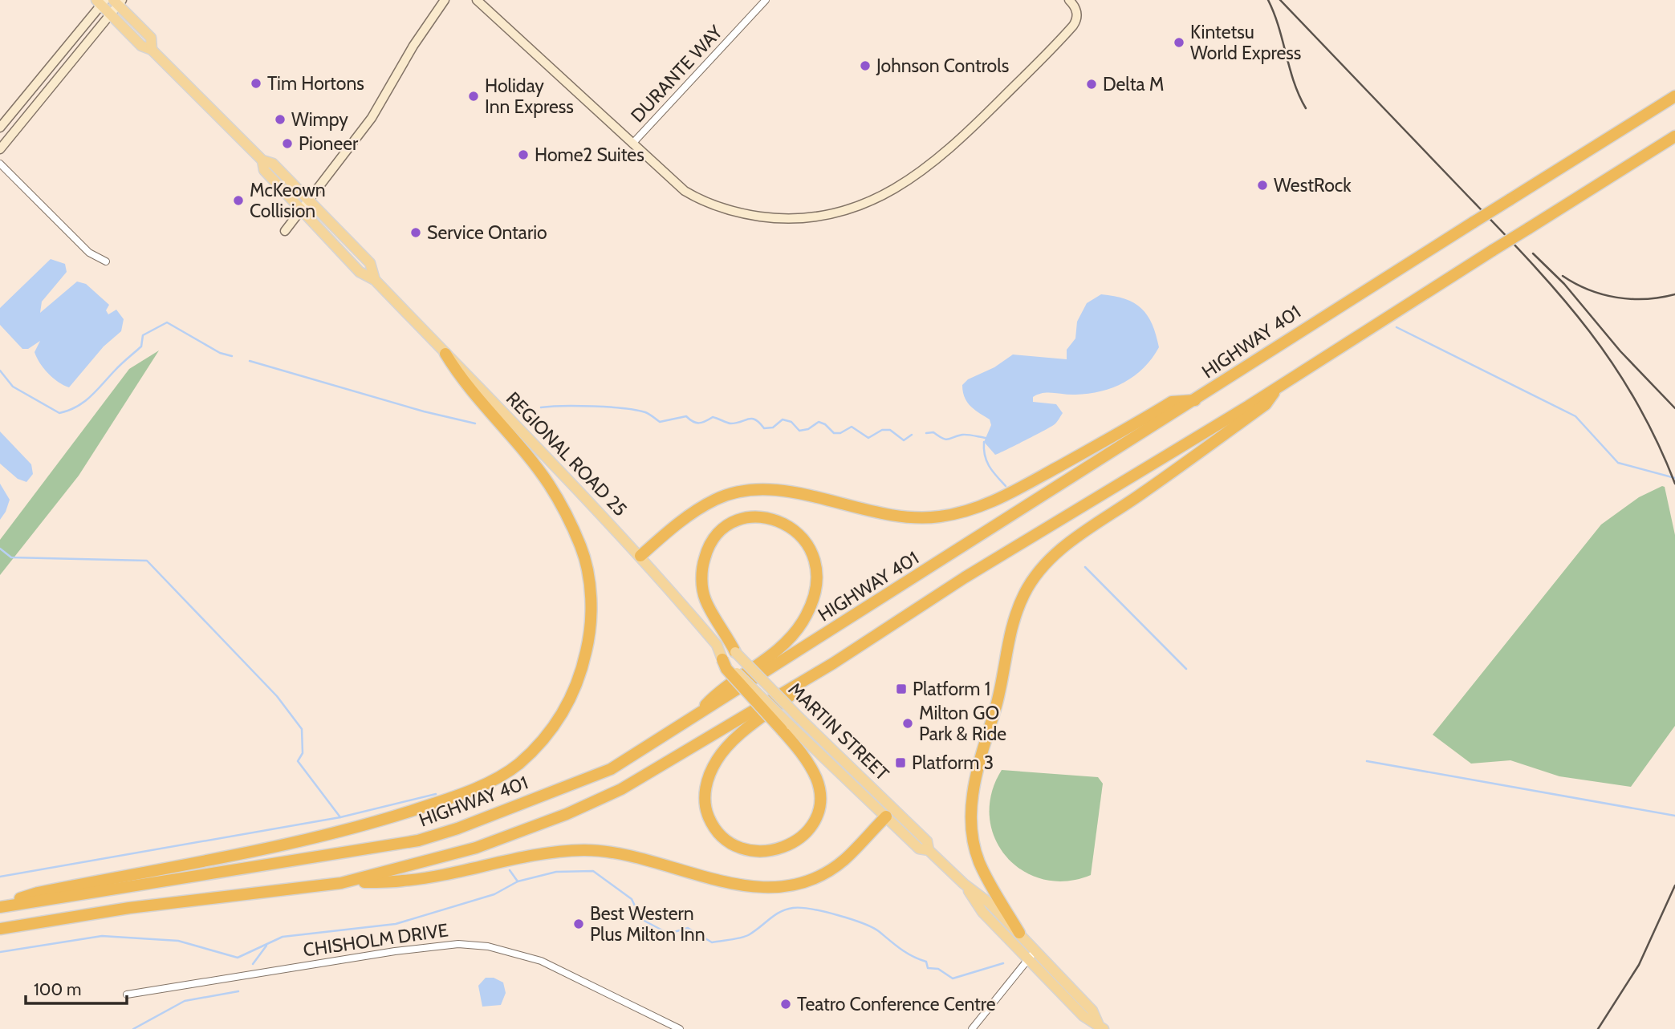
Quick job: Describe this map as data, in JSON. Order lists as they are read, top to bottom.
{
  "streets": {
    "highway": ["HIGHWAY 401"],
    "main road": ["REGIONAL ROAD 25", "MARTIN STREET"],
    "street": ["DURANTE WAY", "CHISHOLM DRIVE"]
  },
  "crossings": [
    ["REGIONAL ROAD 25", "MARTIN STREET"]
  ],
  "places": {
    "other": [
      "Kintetsu World Express",
      "Johnson Controls",
      "Tim Hortons",
      "Delta M",
      "Holiday Inn Express",
      "Wimpy",
      "Pioneer",
      "Home2 Suites",
      "WestRock",
      "McKeown Collision",
      "Service Ontario",
      "Milton GO Park & Ride",
      "Best Western Plus Milton Inn",
      "Teatro Conference Centre"
    ],
    "transit": ["Platform 1", "Platform 3"]
  },
  "scale_bar": "100 m"
}
